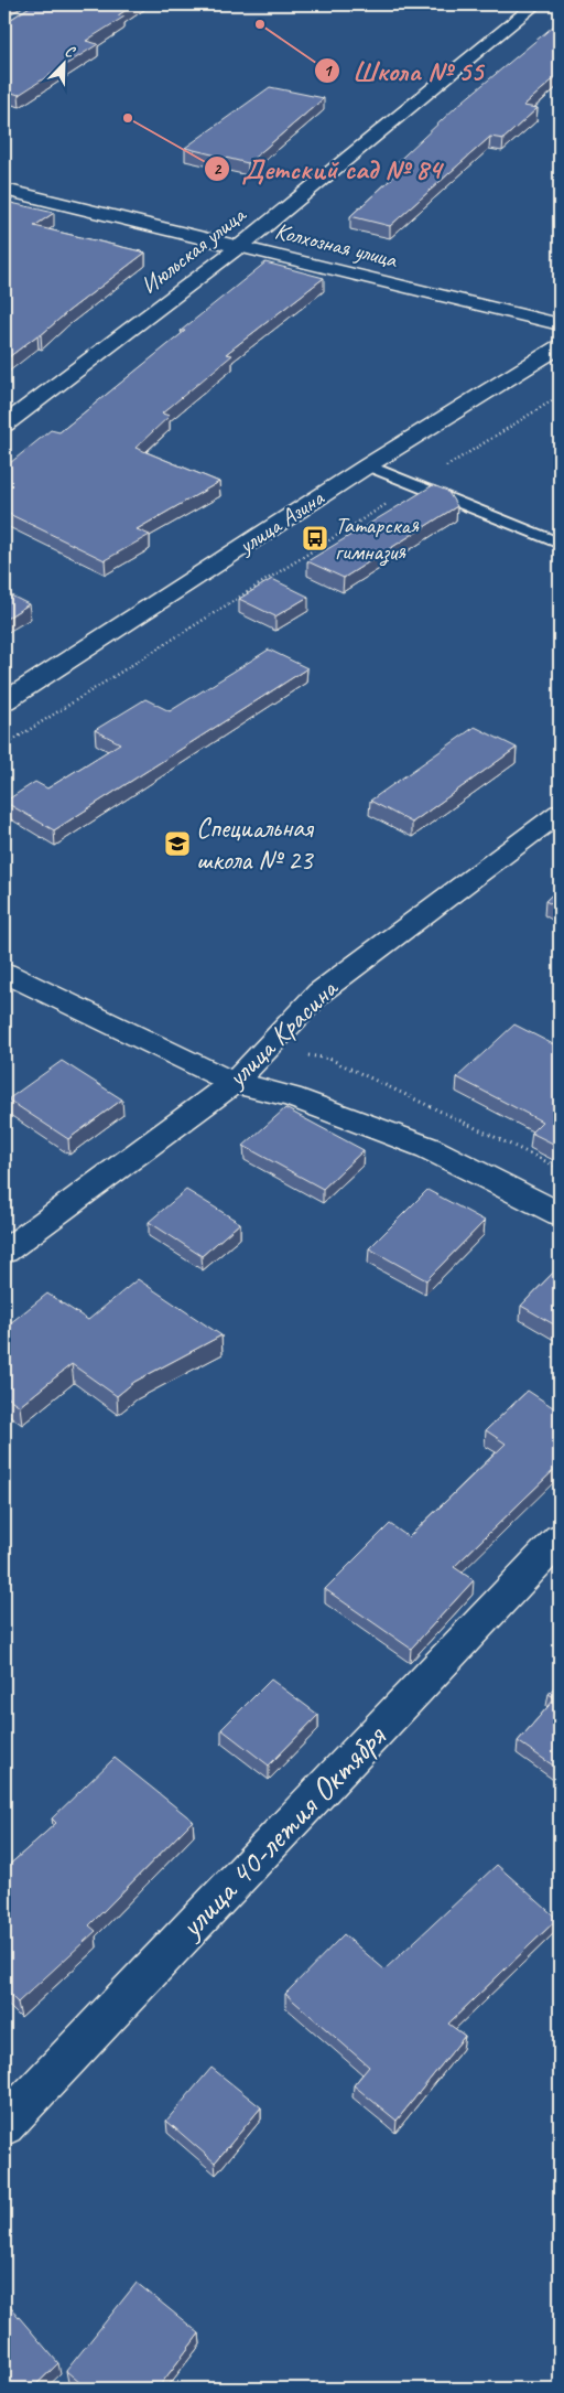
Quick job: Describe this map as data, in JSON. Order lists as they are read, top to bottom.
{
  "streets": {
    "street": [
      "Колхозная улица",
      "Июльская улица",
      "улица Азина",
      "улица Красина",
      "улица 40-летия Октября"
    ]
  },
  "crossings": [
    ["Колхозная улица", "Июльская улица"]
  ],
  "places": {
    "other": ["Школа № 55", "Детский сад № 84"],
    "bus stop": ["Татарская гимназия"],
    "school or university": ["Специальная школа № 23"]
  },
  "north": "top right"
}
